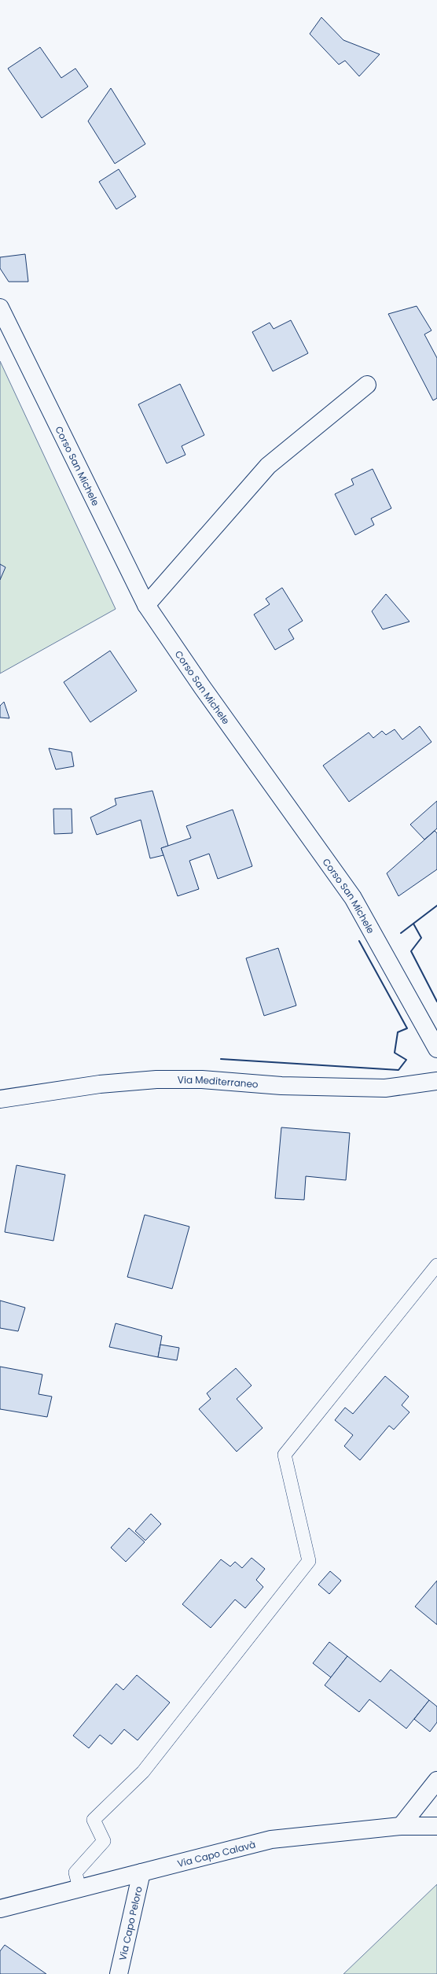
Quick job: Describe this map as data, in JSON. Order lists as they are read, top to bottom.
{
  "streets": {
    "street": [
      "Corso San Michele",
      "Via Mediterraneo",
      "Via Capo Calavà",
      "Via Capo Peloro"
    ]
  },
  "crossings": [
    ["Via Capo Calavà", "Via Capo Peloro"]
  ]
}
